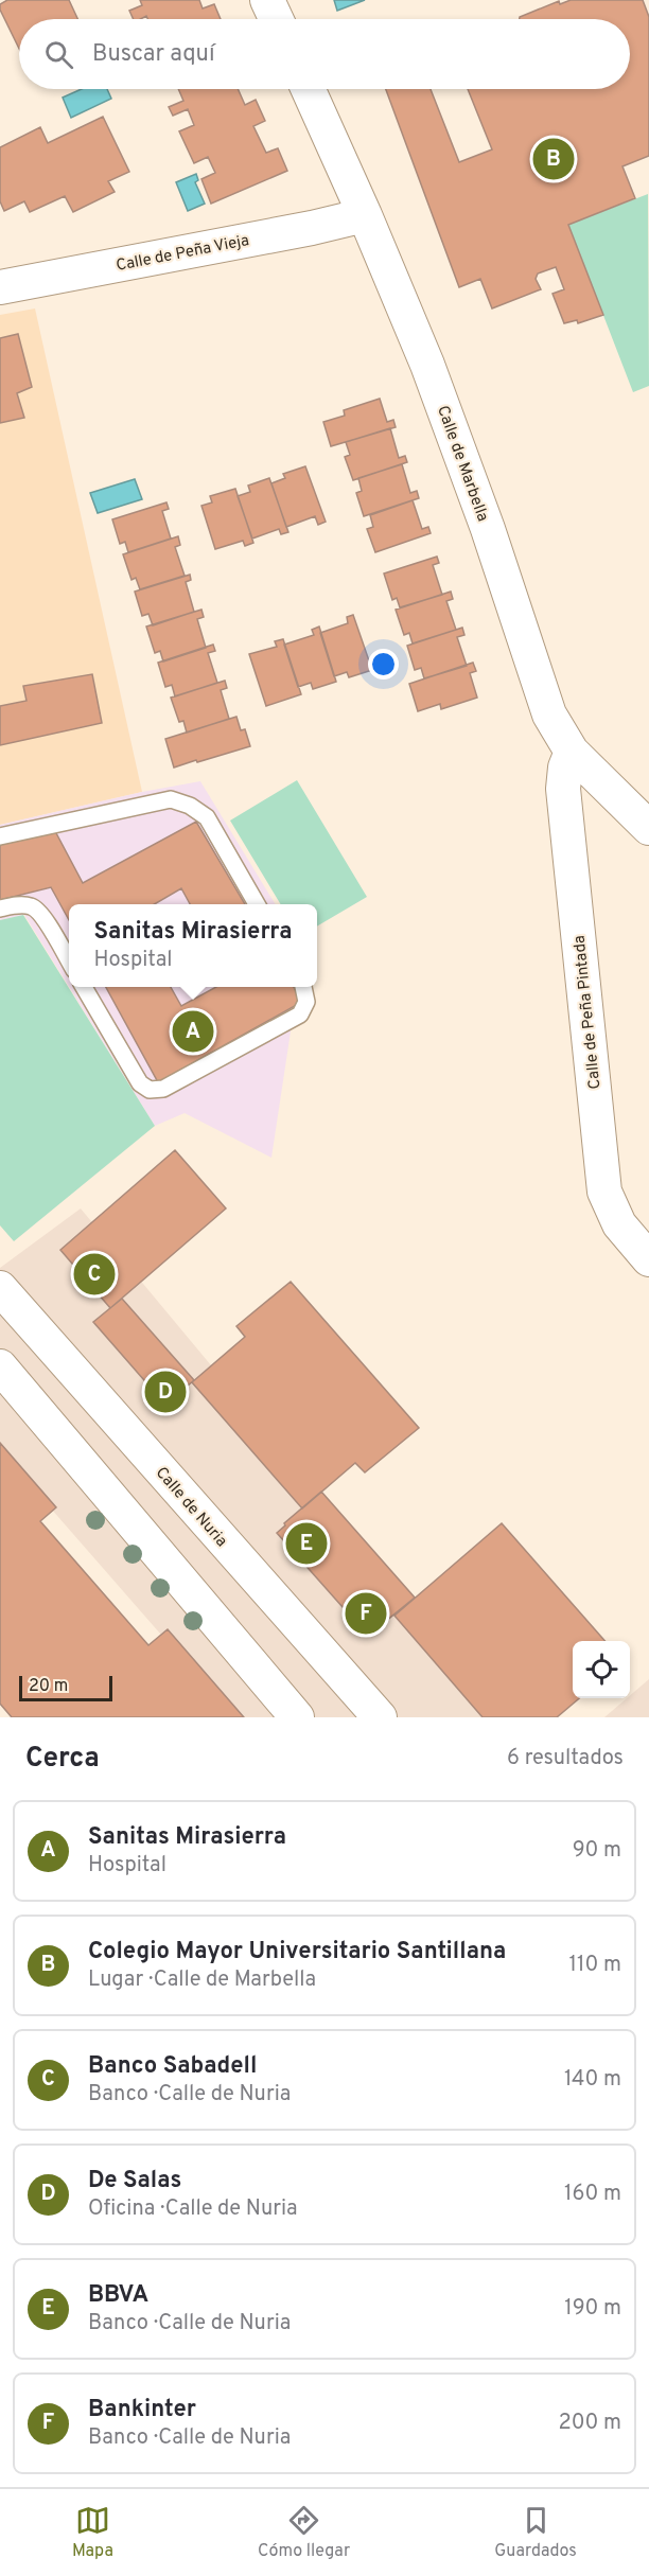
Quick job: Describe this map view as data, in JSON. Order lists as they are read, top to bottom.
{
  "streets": {
    "street": [
      "Calle de Peña Vieja",
      "Calle de Marbella",
      "Calle de Peña Pintada",
      "Calle de Nuria"
    ]
  },
  "crossings": [
    ["Calle de Peña Vieja", "Calle de Marbella"],
    ["Calle de Marbella", "Calle de Peña Pintada"]
  ],
  "scale_bar": "20 m",
  "page": {
    "search": "Buscar aquí",
    "pins": [
      "B",
      "A",
      "C",
      "D",
      "E",
      "F"
    ],
    "popup": ["Sanitas Mirasierra", "Hospital"],
    "scale": "20 m",
    "heading": ["Cerca", "6 resultados"],
    "list": [
      {
        "mark": "A",
        "name": "Sanitas Mirasierra",
        "note": "Hospital",
        "value": "90 m"
      },
      {
        "mark": "B",
        "name": "Colegio Mayor Universitario Santillana",
        "note": "Lugar · Calle de Marbella",
        "value": "110 m"
      },
      {
        "mark": "C",
        "name": "Banco Sabadell",
        "note": "Banco · Calle de Nuria",
        "value": "140 m"
      },
      {
        "mark": "D",
        "name": "De Salas",
        "note": "Oficina · Calle de Nuria",
        "value": "160 m"
      },
      {
        "mark": "E",
        "name": "BBVA",
        "note": "Banco · Calle de Nuria",
        "value": "190 m"
      },
      {
        "mark": "F",
        "name": "Bankinter",
        "note": "Banco · Calle de Nuria",
        "value": "200 m"
      }
    ],
    "nav": ["Mapa", "Cómo llegar", "Guardados"]
  }
}
